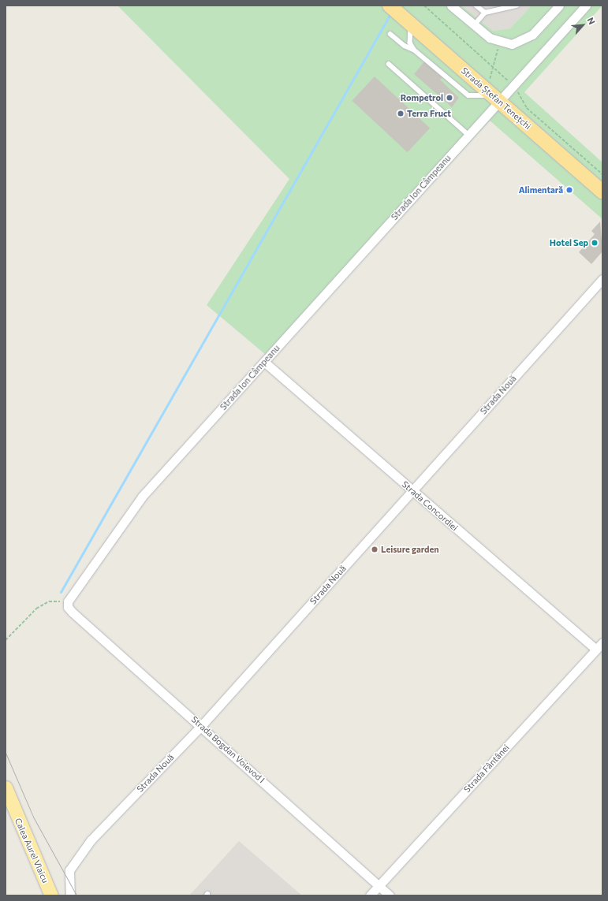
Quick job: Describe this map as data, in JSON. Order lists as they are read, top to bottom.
{
  "streets": {
    "highway": ["Strada Ștefan Tenețchi"],
    "main road": ["Calea Aurel Vlaicu"],
    "street": [
      "Strada Ion Câmpeanu",
      "Strada Nouă",
      "Strada Concordiei",
      "Strada Bogdan Voievod I",
      "Strada Fântânei"
    ]
  },
  "crossings": [
    ["Strada Ștefan Tenețchi", "Strada Ion Câmpeanu"],
    ["Strada Ion Câmpeanu", "Strada Concordiei"],
    ["Strada Ion Câmpeanu", "Strada Bogdan Voievod I"],
    ["Strada Nouă", "Strada Concordiei"],
    ["Strada Nouă", "Strada Bogdan Voievod I"],
    ["Strada Concordiei", "Strada Fântânei"],
    ["Strada Bogdan Voievod I", "Strada Fântânei"]
  ],
  "places": [
    "Rompetrol",
    "Terra Fruct",
    "Alimentară",
    "Hotel Sep",
    "Leisure garden"
  ],
  "north": "top right"
}
